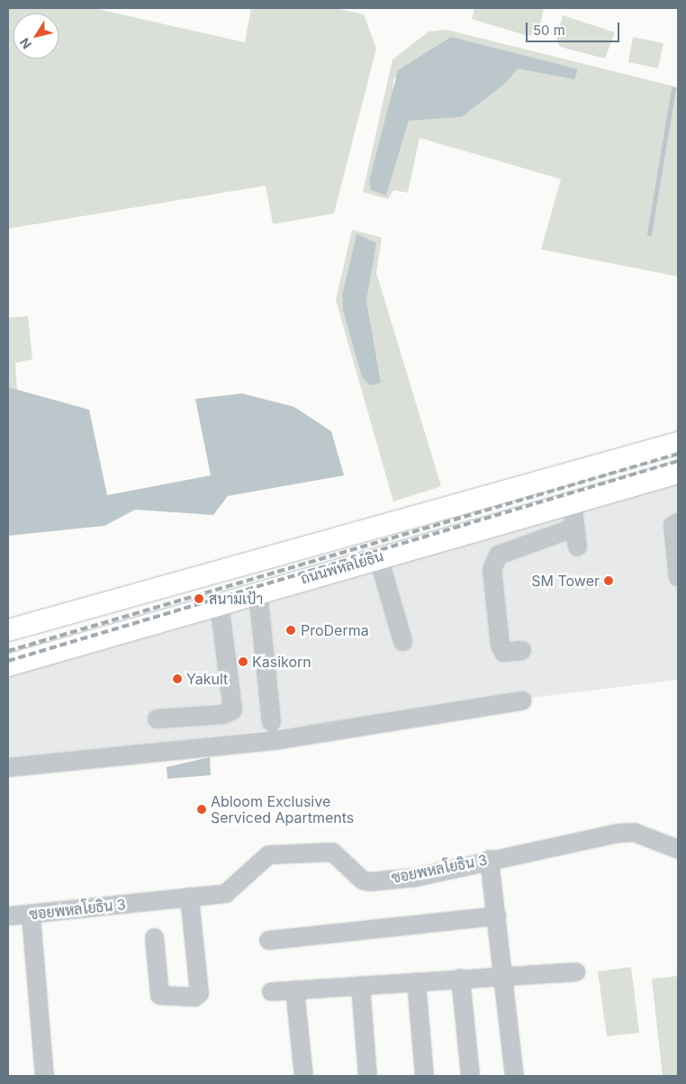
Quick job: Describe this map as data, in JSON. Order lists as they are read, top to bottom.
{
  "streets": {
    "main road": ["ถนนพหลโยธิน"],
    "street": ["ซอยพหลโยธิน 3"]
  },
  "places": [
    "SM Tower",
    "สนามเป้า",
    "ProDerma",
    "Kasikorn",
    "Yakult",
    "Abloom Exclusive Serviced Apartments"
  ],
  "scale_bar": "50 m",
  "north": "bottom left"
}
